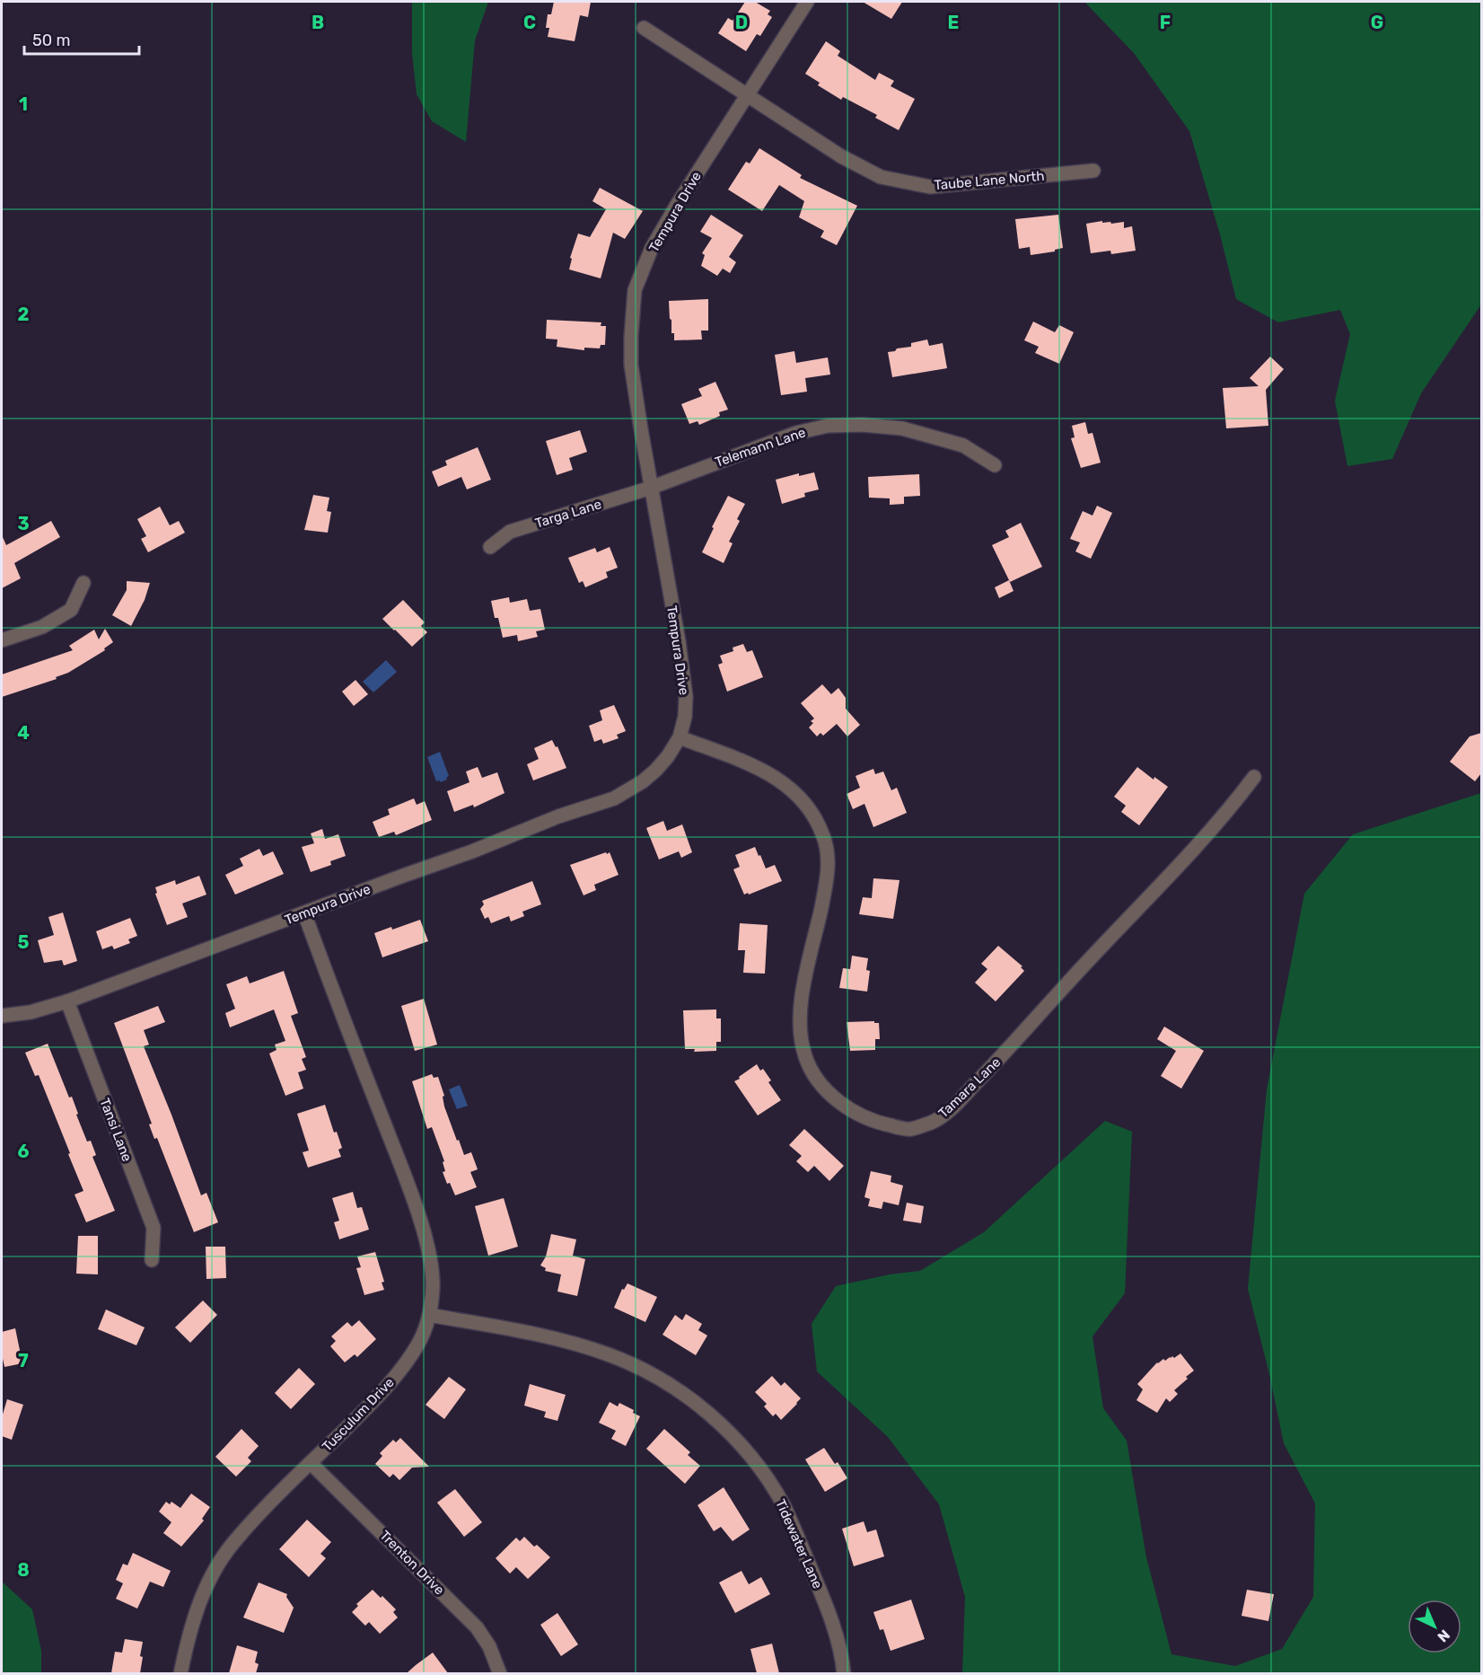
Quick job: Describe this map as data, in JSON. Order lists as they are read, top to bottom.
{
  "streets": {
    "street": [
      "Taube Lane North",
      "Tempura Drive",
      "Telemann Lane",
      "Targa Lane",
      "Tamara Lane",
      "Tansi Lane",
      "Tusculum Drive",
      "Tidewater Lane",
      "Trenton Drive"
    ]
  },
  "crossings": [
    ["Taube Lane North", "Tempura Drive"],
    ["Tempura Drive", "Telemann Lane"],
    ["Tempura Drive", "Targa Lane"],
    ["Tempura Drive", "Tamara Lane"],
    ["Tempura Drive", "Tansi Lane"],
    ["Tempura Drive", "Tusculum Drive"],
    ["Telemann Lane", "Targa Lane"],
    ["Tusculum Drive", "Tidewater Lane"],
    ["Tusculum Drive", "Trenton Drive"]
  ],
  "scale_bar": "50 m",
  "north": "bottom right",
  "grid": {
    "columns": [
      "B",
      "C",
      "D",
      "E",
      "F",
      "G"
    ],
    "rows": [
      "1",
      "2",
      "3",
      "4",
      "5",
      "6",
      "7",
      "8"
    ]
  }
}
